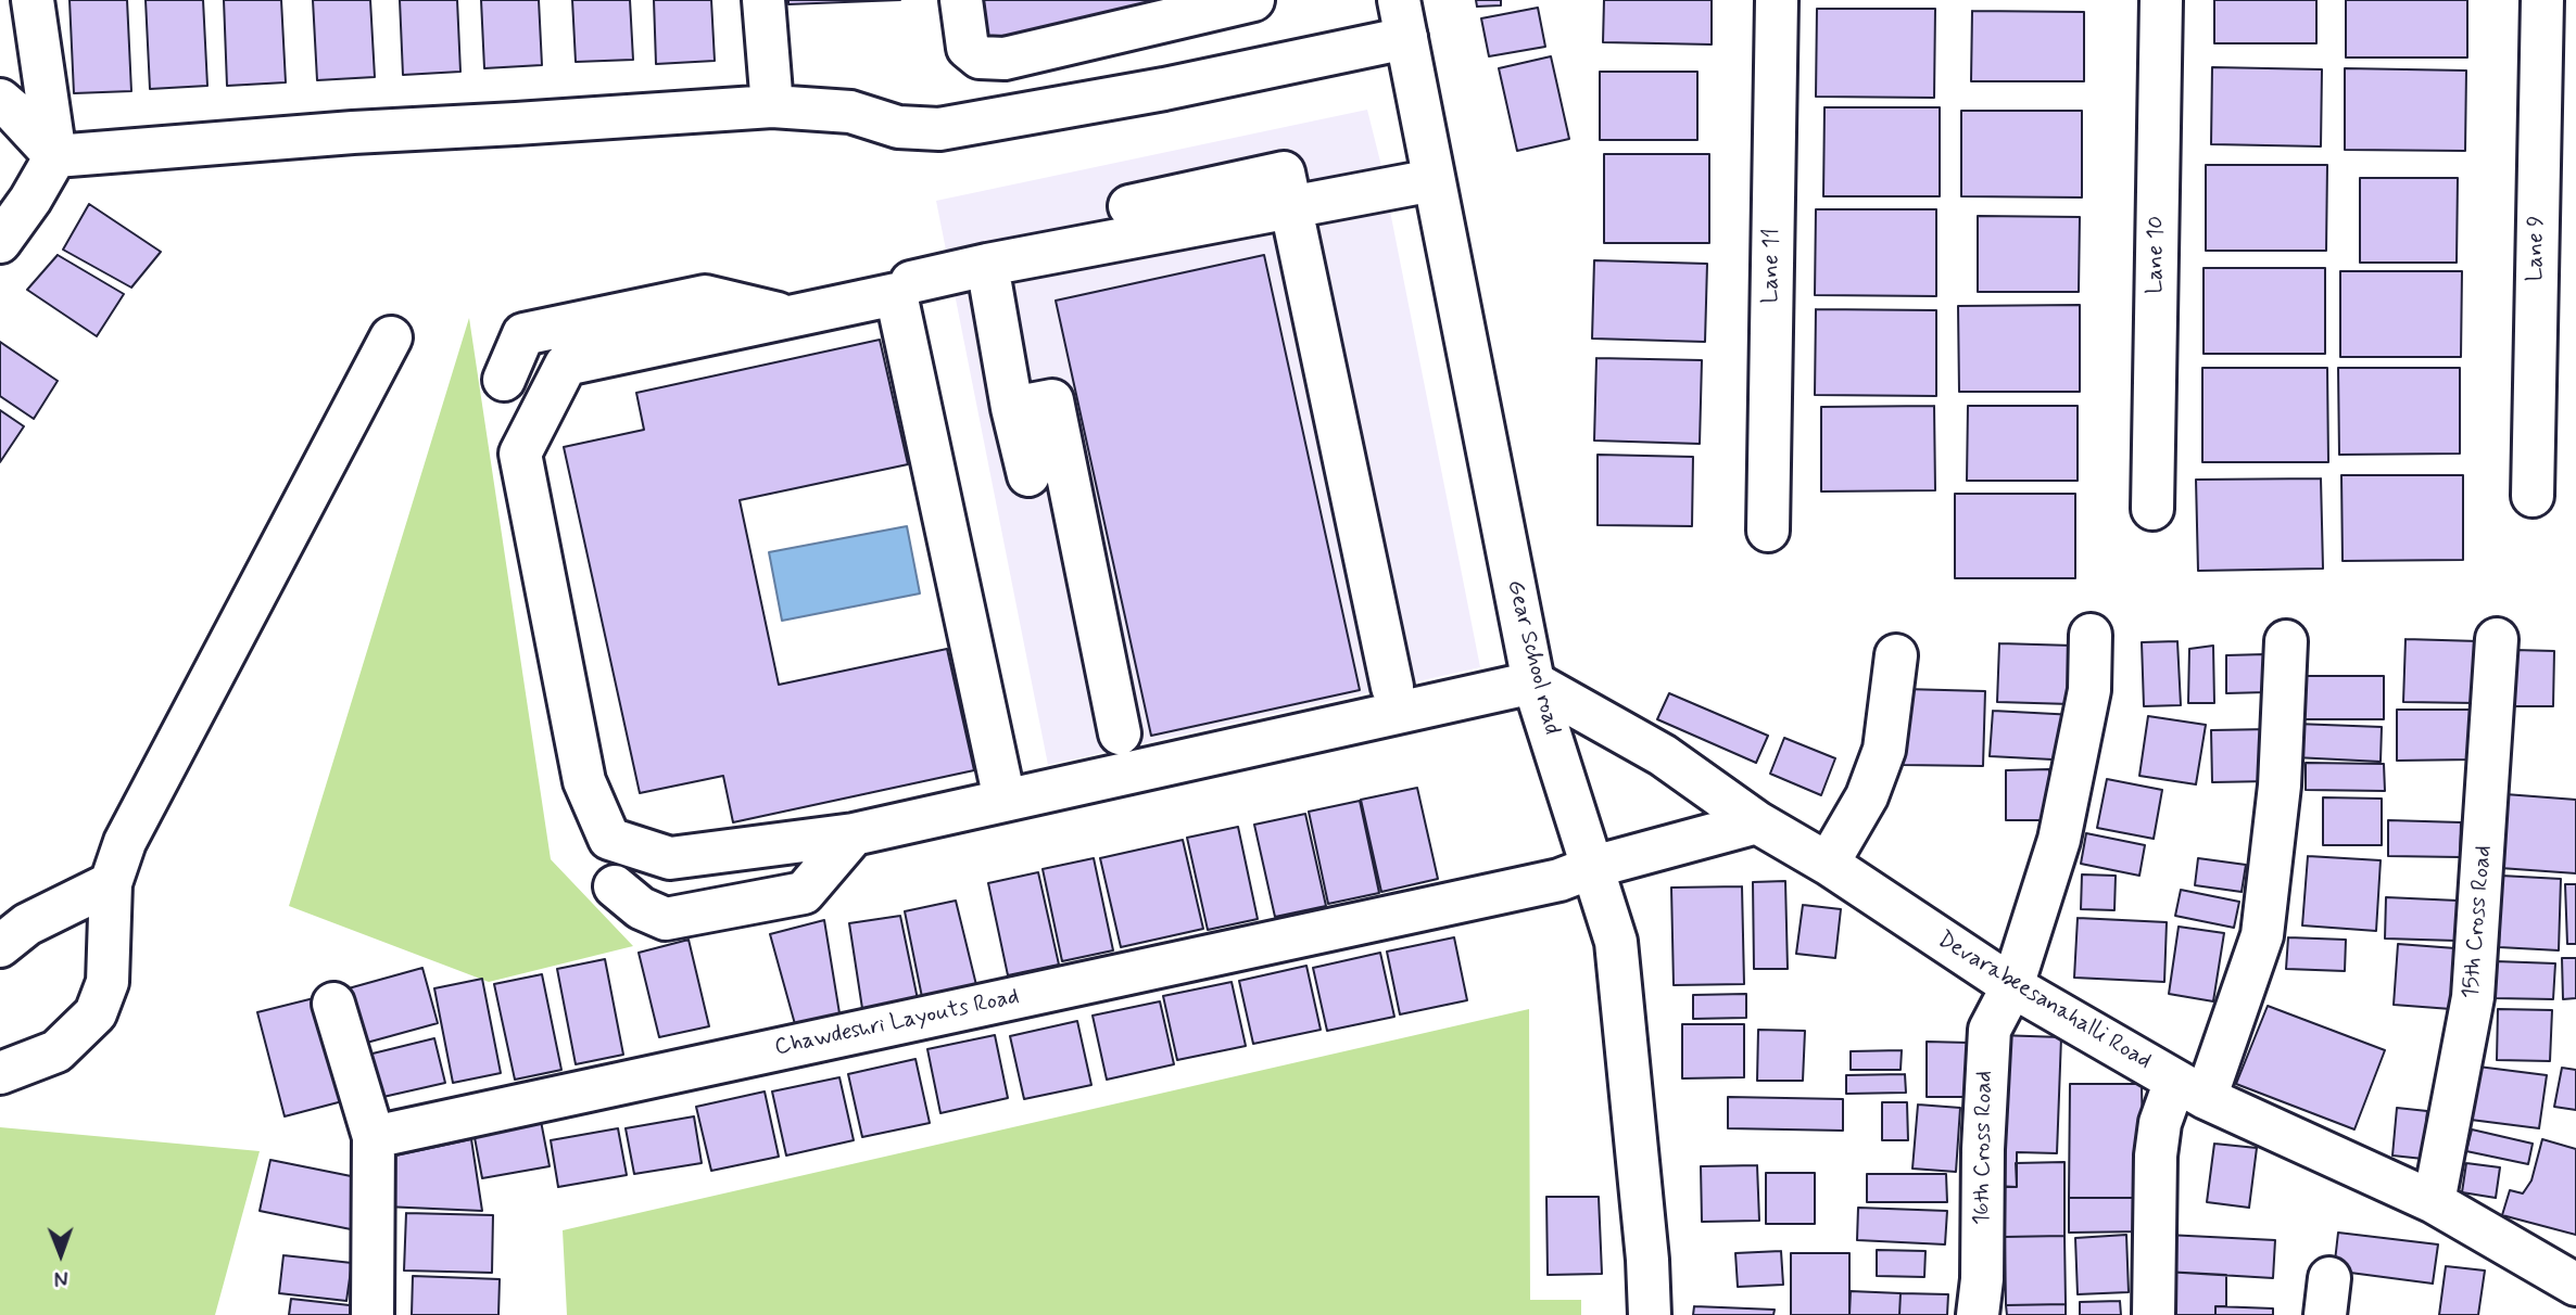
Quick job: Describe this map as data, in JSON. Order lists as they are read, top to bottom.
{
  "streets": {
    "street": [
      "Lane 9",
      "Lane 10",
      "Lane 11",
      "Gear School road",
      "15th Cross Road",
      "Devarabeesanahalli Road",
      "Chawdeshri Layouts Road",
      "16th Cross Road"
    ]
  },
  "crossings": [
    ["Gear School road", "Devarabeesanahalli Road"],
    ["Gear School road", "Chawdeshri Layouts Road"],
    ["15th Cross Road", "Devarabeesanahalli Road"],
    ["Devarabeesanahalli Road", "Chawdeshri Layouts Road"],
    ["Devarabeesanahalli Road", "16th Cross Road"]
  ],
  "north": "bottom"
}
